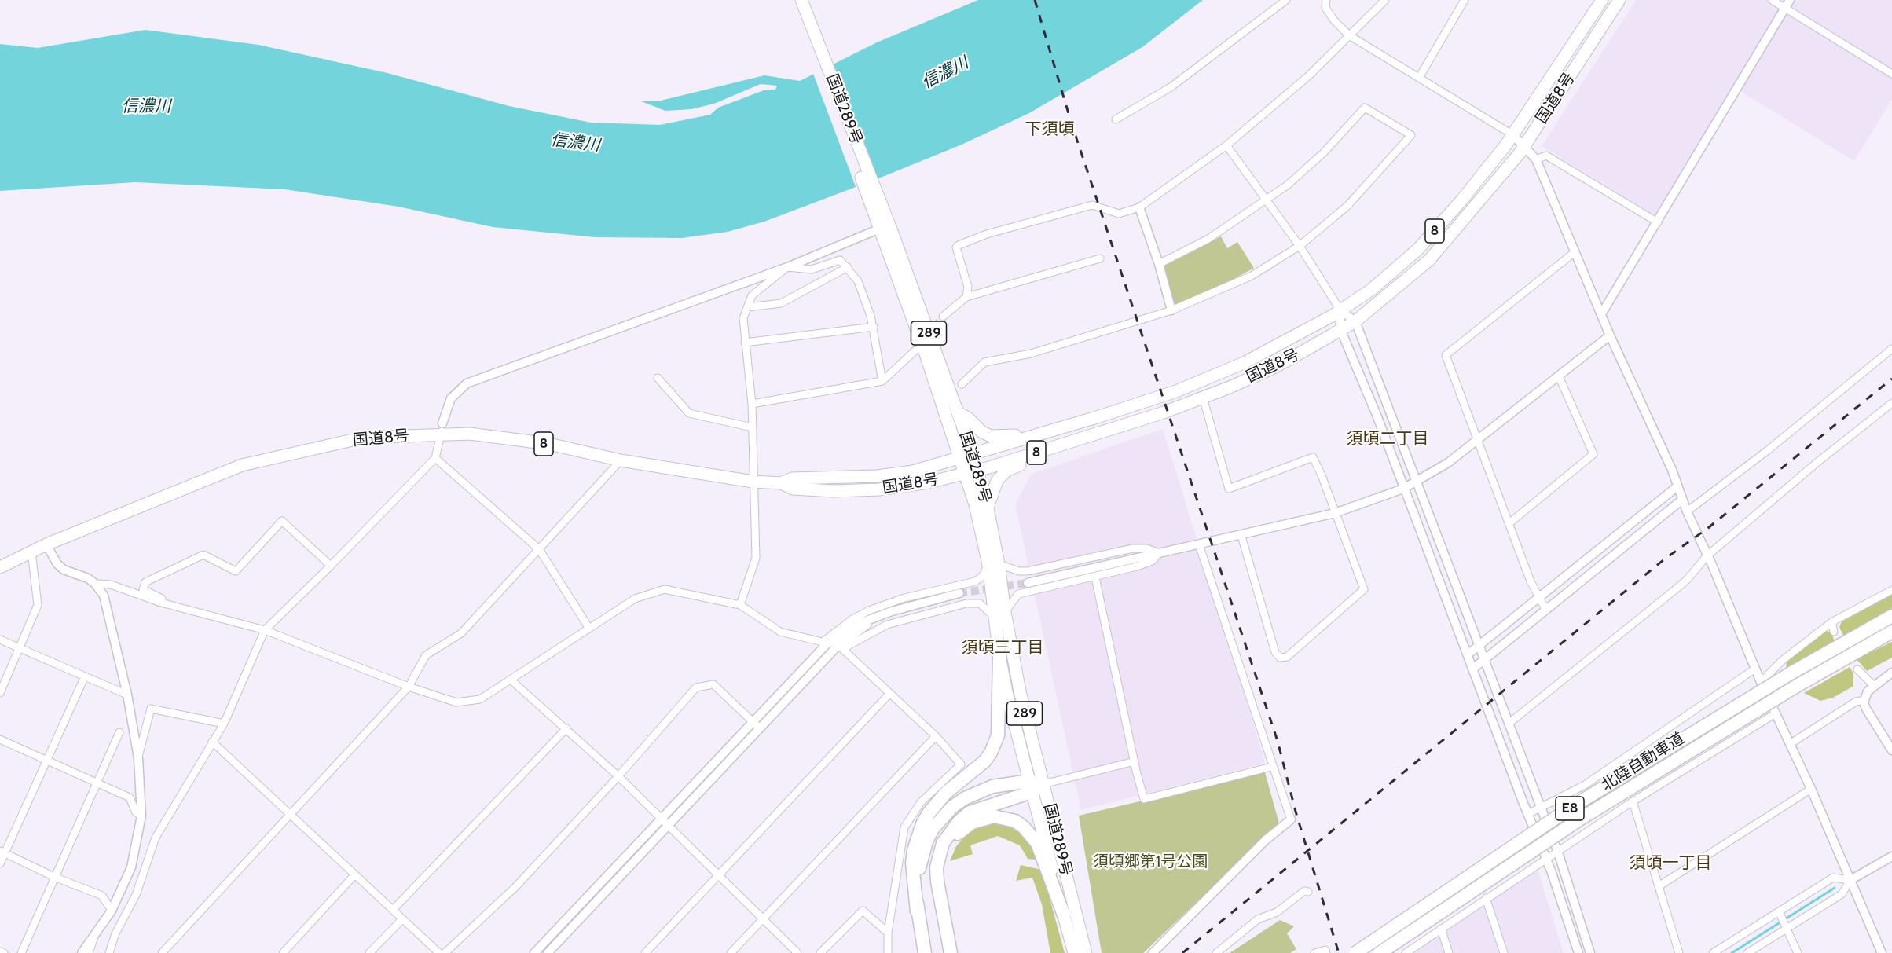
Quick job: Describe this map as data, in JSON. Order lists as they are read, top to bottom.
{
  "streets": {
    "highway": [
      "国道8号",
      "国道289号",
      "8",
      "289",
      "北陸自動車道",
      "E8"
    ]
  },
  "crossings": [
    ["国道8号", "国道289号"]
  ],
  "districts": [
    "下須頃",
    "須頃二丁目",
    "須頃三丁目",
    "須頃一丁目"
  ],
  "water": ["信濃川"],
  "parks": ["須頃郷第1号公園"]
}
